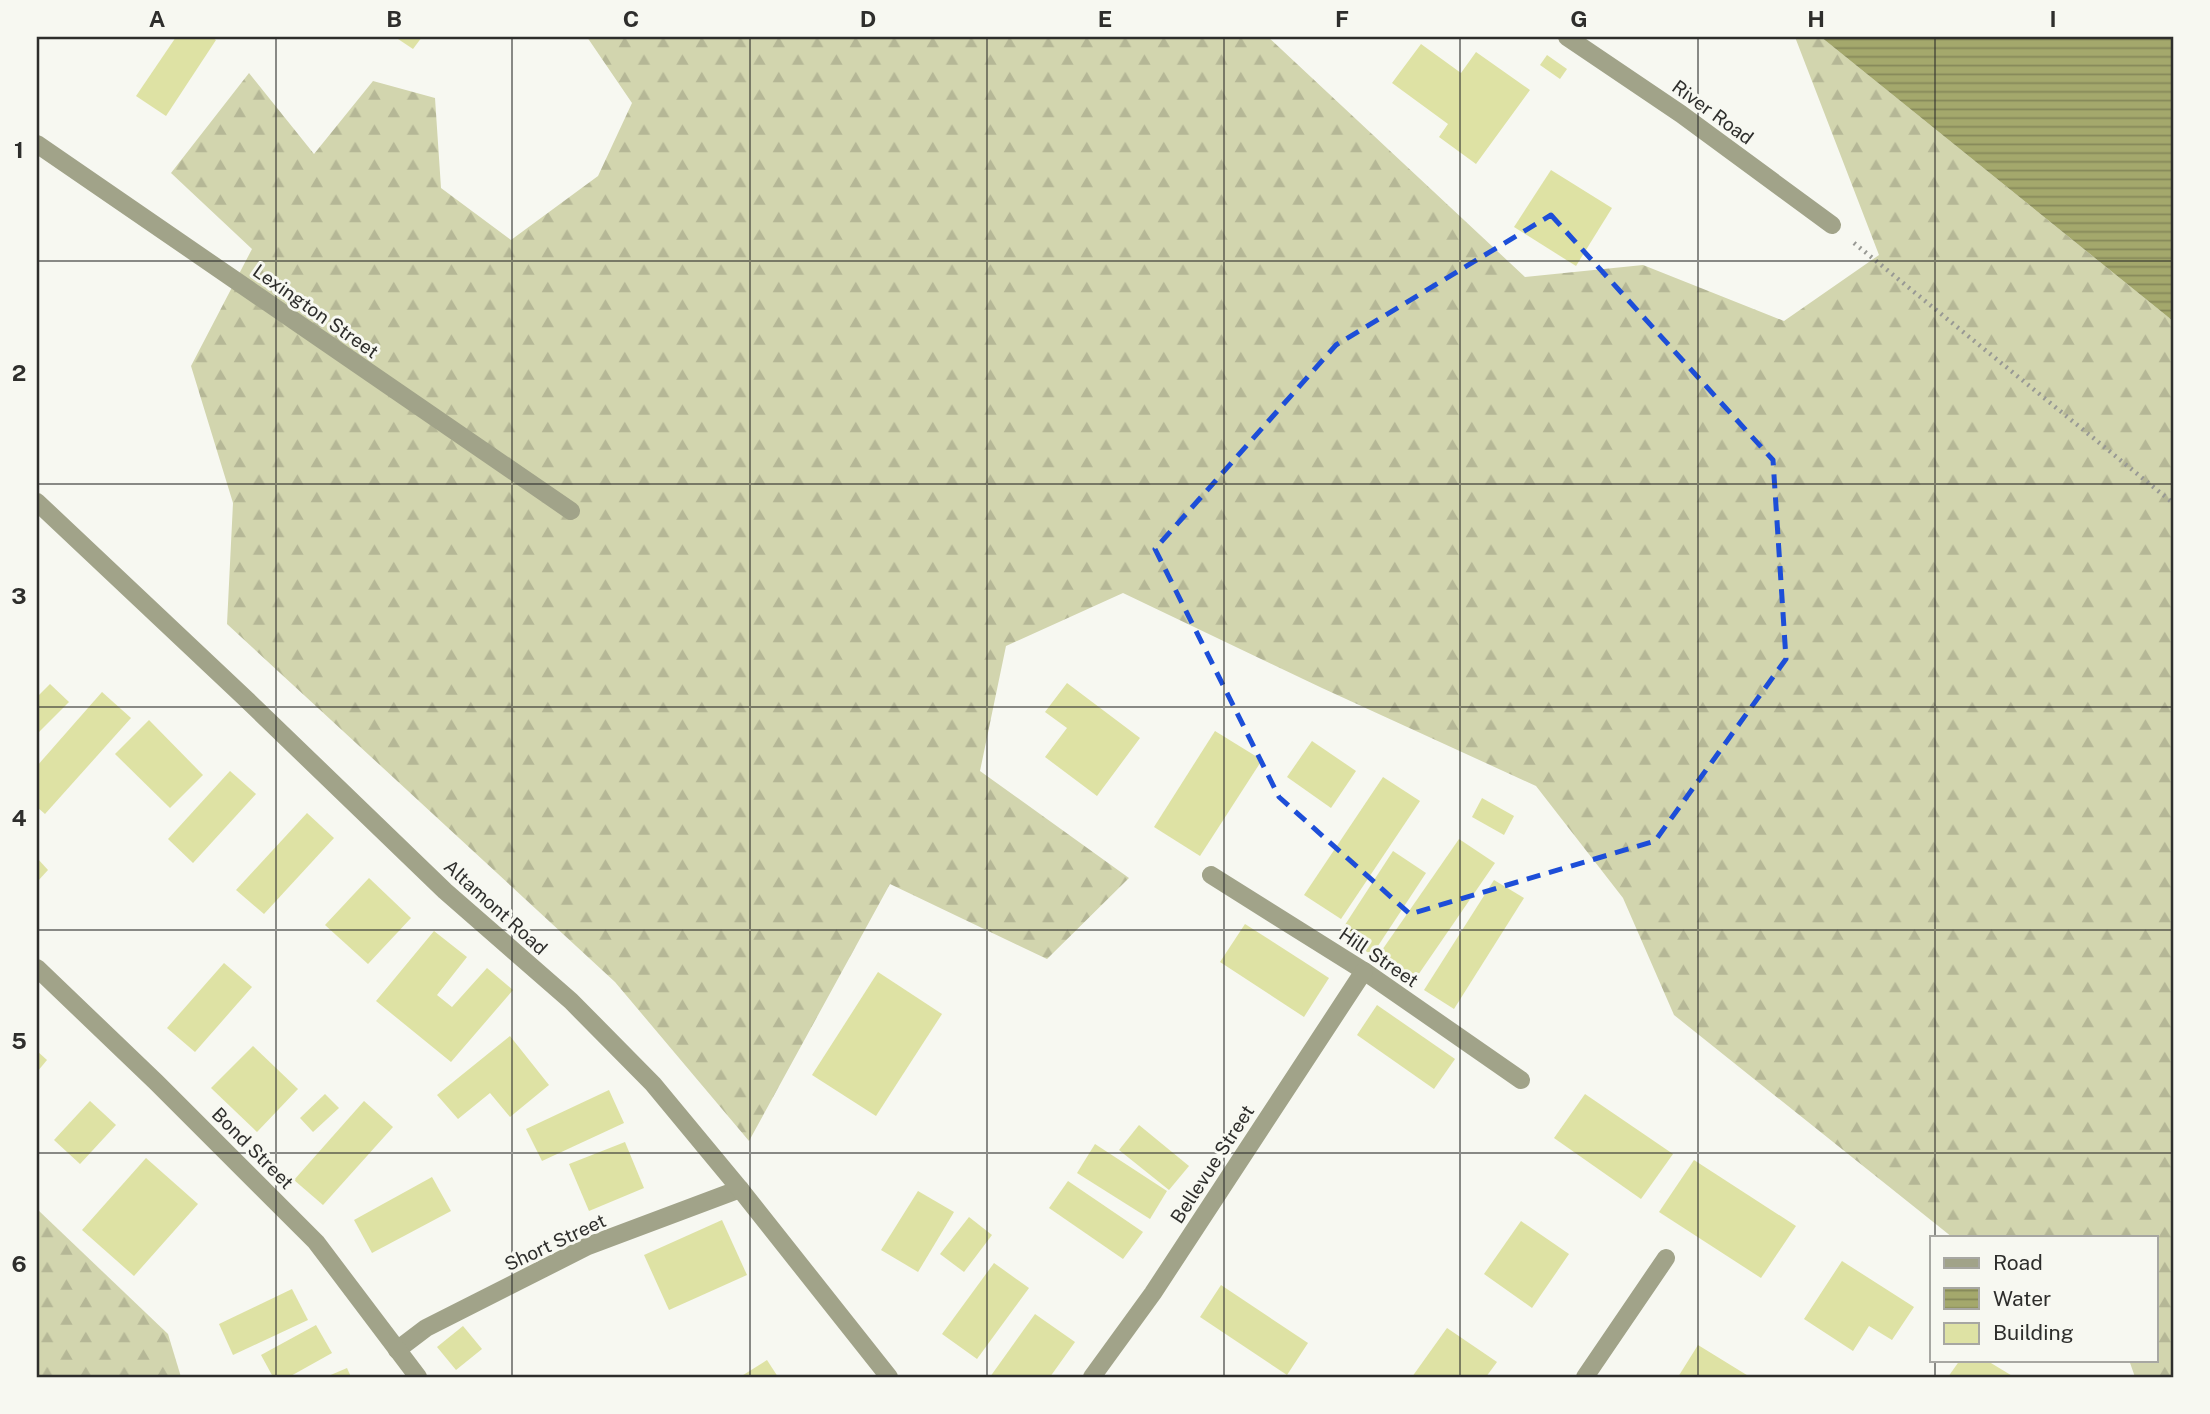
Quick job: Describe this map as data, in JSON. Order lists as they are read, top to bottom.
{
  "streets": {
    "street": [
      "River Road",
      "Lexington Street",
      "Altamont Road",
      "Hill Street",
      "Bond Street",
      "Bellevue Street",
      "Short Street"
    ]
  },
  "crossings": [
    ["Altamont Road", "Short Street"],
    ["Hill Street", "Bellevue Street"],
    ["Bond Street", "Short Street"]
  ],
  "legend": ["Road", "Water", "Building"],
  "grid": {
    "columns": [
      "A",
      "B",
      "C",
      "D",
      "E",
      "F",
      "G",
      "H",
      "I"
    ],
    "rows": [
      "1",
      "2",
      "3",
      "4",
      "5",
      "6"
    ]
  }
}
